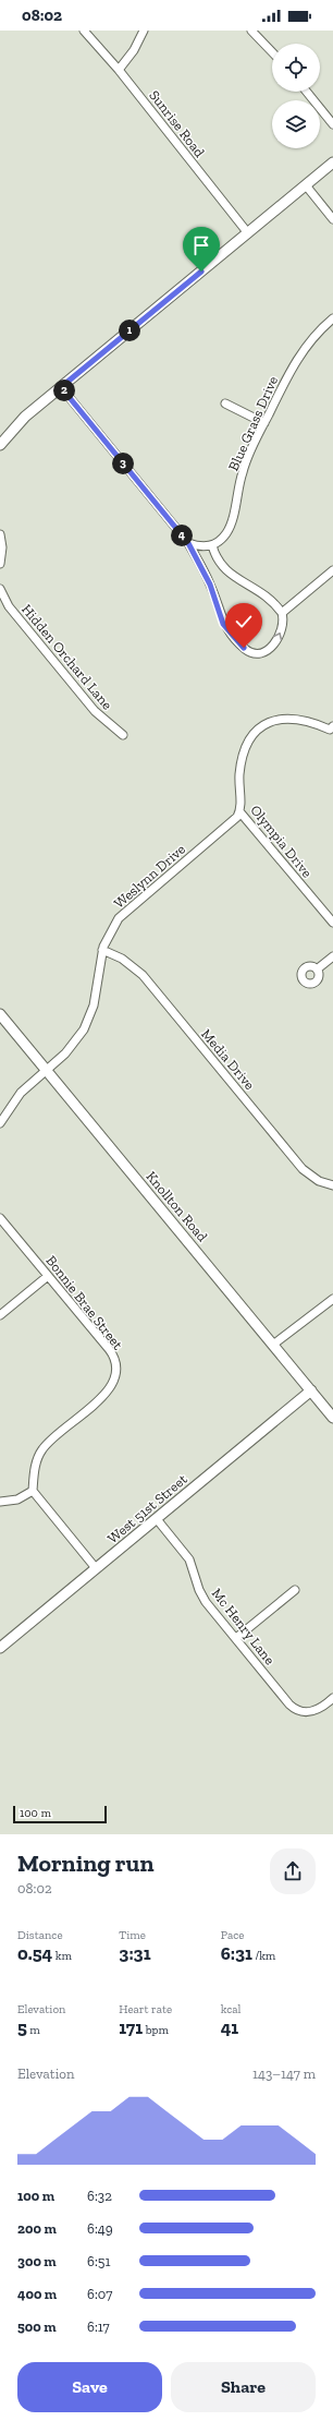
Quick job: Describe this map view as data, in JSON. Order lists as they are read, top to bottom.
{
  "streets": {
    "street": [
      "Sunrise Road",
      "Blue Grass Drive",
      "Hidden Orchard Lane",
      "Olympia Drive",
      "Weslynn Drive",
      "Media Drive",
      "Knollton Road",
      "Bonnie Brae Street",
      "West 51st Street",
      "Mc Henry Lane"
    ]
  },
  "crossings": [
    ["Olympia Drive", "Weslynn Drive"],
    ["Weslynn Drive", "Media Drive"],
    ["Weslynn Drive", "Knollton Road"],
    ["Knollton Road", "West 51st Street"],
    ["West 51st Street", "Mc Henry Lane"]
  ],
  "scale_bar": "100 m",
  "page": {
    "status": "08:02",
    "pins": [
      "1",
      "2",
      "3",
      "4"
    ],
    "scale": "100 m",
    "heading": ["Morning run", "08:02"],
    "stats": [
      ["Distance", "0.54 km"],
      ["Time", "3:31"],
      ["Pace", "6:31 /km"],
      ["Elevation", "5 m"],
      ["Heart rate", "171 bpm"],
      ["kcal", "41"]
    ],
    "chart": ["Elevation", "143–147 m"],
    "list": [
      {
        "name": "100 m",
        "note": "6:32"
      },
      {
        "name": "200 m",
        "note": "6:49"
      },
      {
        "name": "300 m",
        "note": "6:51"
      },
      {
        "name": "400 m",
        "note": "6:07"
      },
      {
        "name": "500 m",
        "note": "6:17"
      }
    ],
    "buttons": ["Save", "Share"]
  }
}
